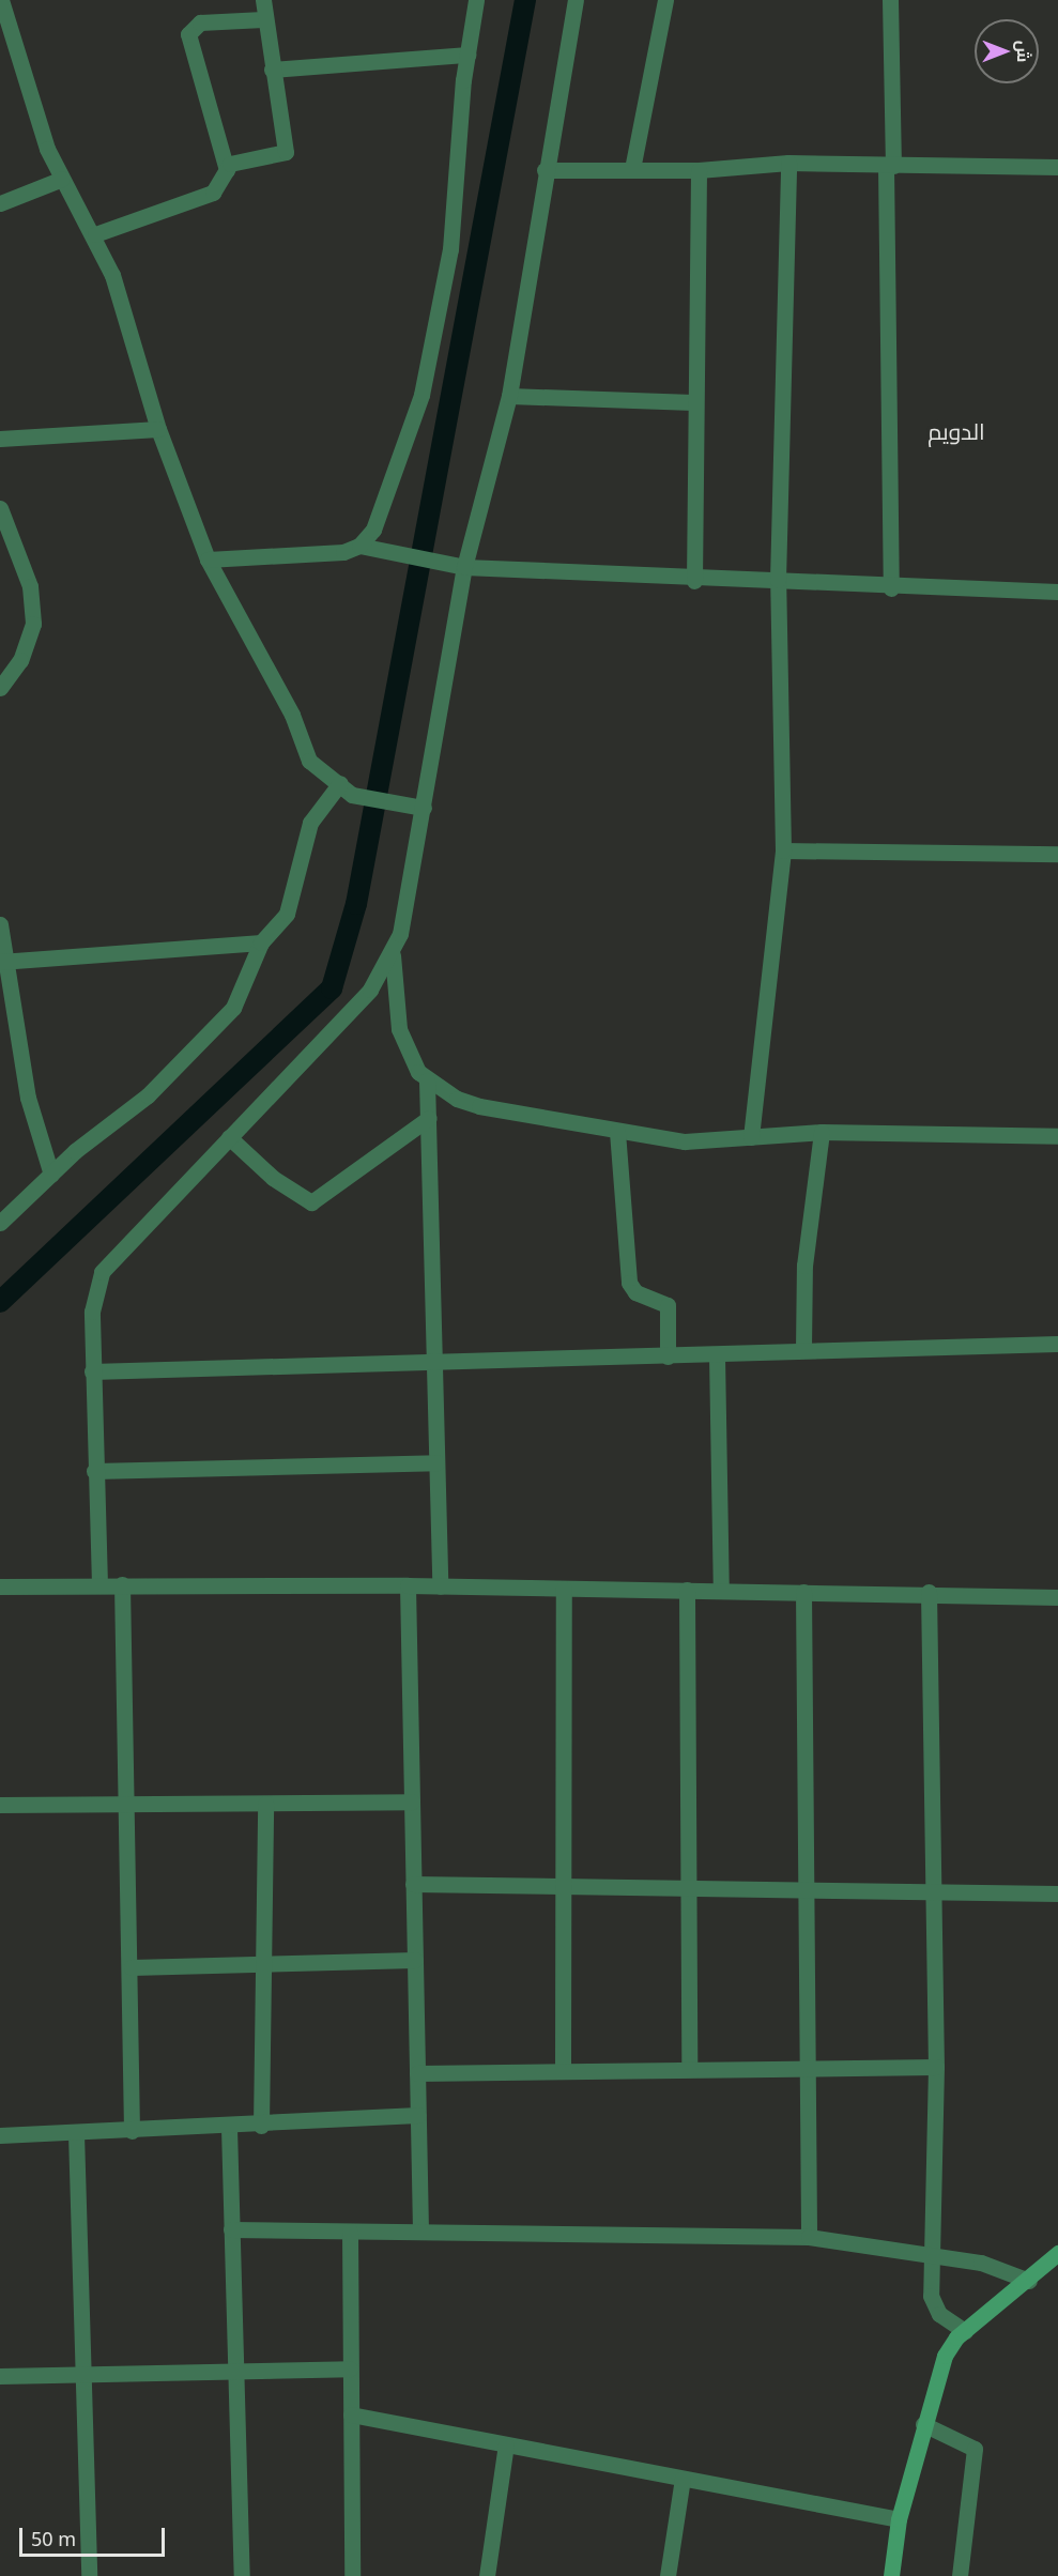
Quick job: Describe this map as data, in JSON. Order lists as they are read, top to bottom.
{
  "districts": ["الدويم"],
  "scale_bar": "50 m",
  "north": "right"
}
